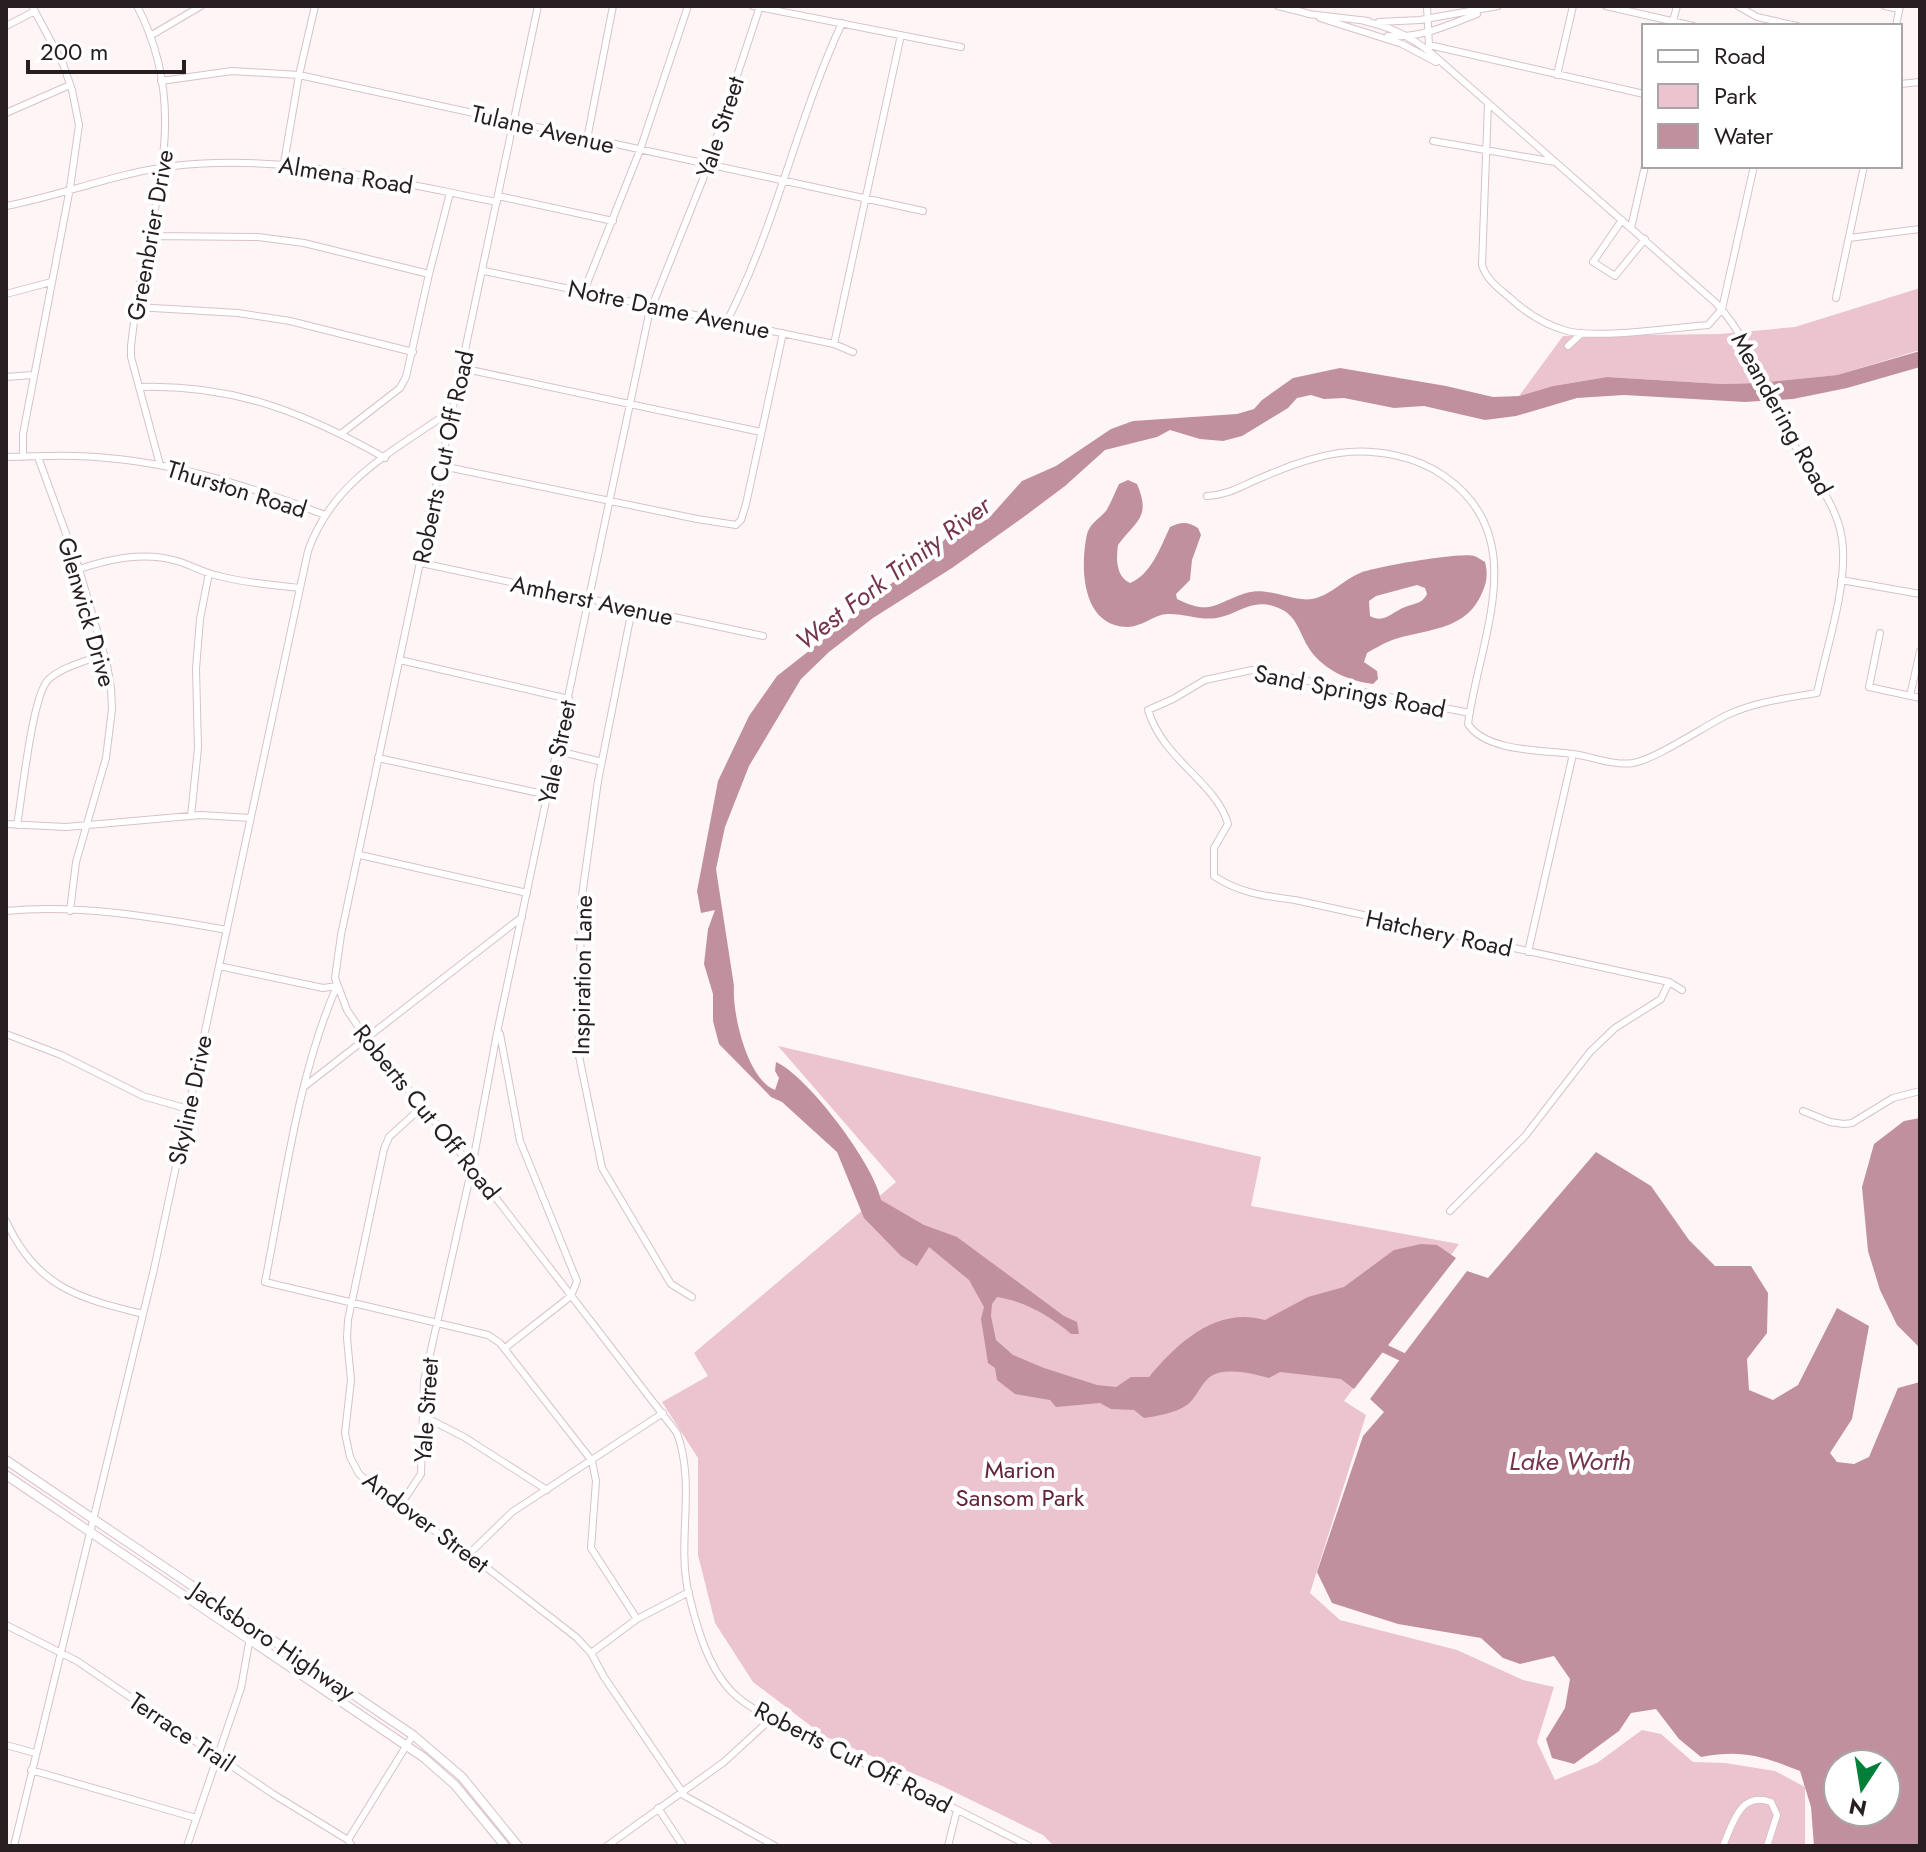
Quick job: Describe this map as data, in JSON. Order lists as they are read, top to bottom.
{
  "streets": {
    "main road": ["Jacksboro Highway"],
    "street": [
      "Yale Street",
      "Tulane Avenue",
      "Almena Road",
      "Greenbrier Drive",
      "Notre Dame Avenue",
      "Meandering Road",
      "Roberts Cut Off Road",
      "Thurston Road",
      "Amherst Avenue",
      "Glenwick Drive",
      "Sand Springs Road",
      "Hatchery Road",
      "Inspiration Lane",
      "Skyline Drive",
      "Andover Street",
      "Terrace Trail"
    ]
  },
  "crossings": [
    ["Yale Street", "Tulane Avenue"],
    ["Yale Street", "Notre Dame Avenue"],
    ["Yale Street", "Roberts Cut Off Road"],
    ["Yale Street", "Amherst Avenue"],
    ["Yale Street", "Andover Street"],
    ["Tulane Avenue", "Greenbrier Drive"],
    ["Tulane Avenue", "Roberts Cut Off Road"],
    ["Almena Road", "Greenbrier Drive"],
    ["Almena Road", "Roberts Cut Off Road"],
    ["Greenbrier Drive", "Thurston Road"],
    ["Notre Dame Avenue", "Roberts Cut Off Road"],
    ["Meandering Road", "Sand Springs Road"],
    ["Roberts Cut Off Road", "Amherst Avenue"],
    ["Roberts Cut Off Road", "Skyline Drive"],
    ["Roberts Cut Off Road", "Andover Street"],
    ["Thurston Road", "Glenwick Drive"],
    ["Thurston Road", "Skyline Drive"],
    ["Amherst Avenue", "Inspiration Lane"],
    ["Sand Springs Road", "Hatchery Road"],
    ["Skyline Drive", "Jacksboro Highway"],
    ["Skyline Drive", "Terrace Trail"]
  ],
  "water": ["West Fork Trinity River", "Lake Worth"],
  "parks": ["Marion Sansom Park"],
  "legend": ["Road", "Park", "Water"],
  "scale_bar": "200 m",
  "north": "bottom"
}
